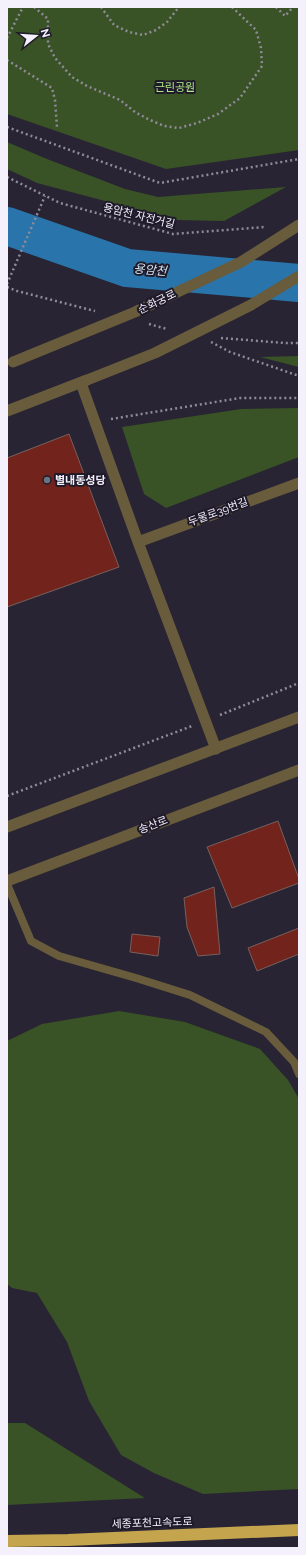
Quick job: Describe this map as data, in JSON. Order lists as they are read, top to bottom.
{
  "streets": {
    "highway": ["세종포천고속도로"],
    "street": ["순화궁로", "두물로39번길", "송산로"],
    "path": ["용암천 자전거길"]
  },
  "water": ["용암천"],
  "parks": ["근린공원"],
  "places": ["별내동성당"],
  "north": "right"
}
